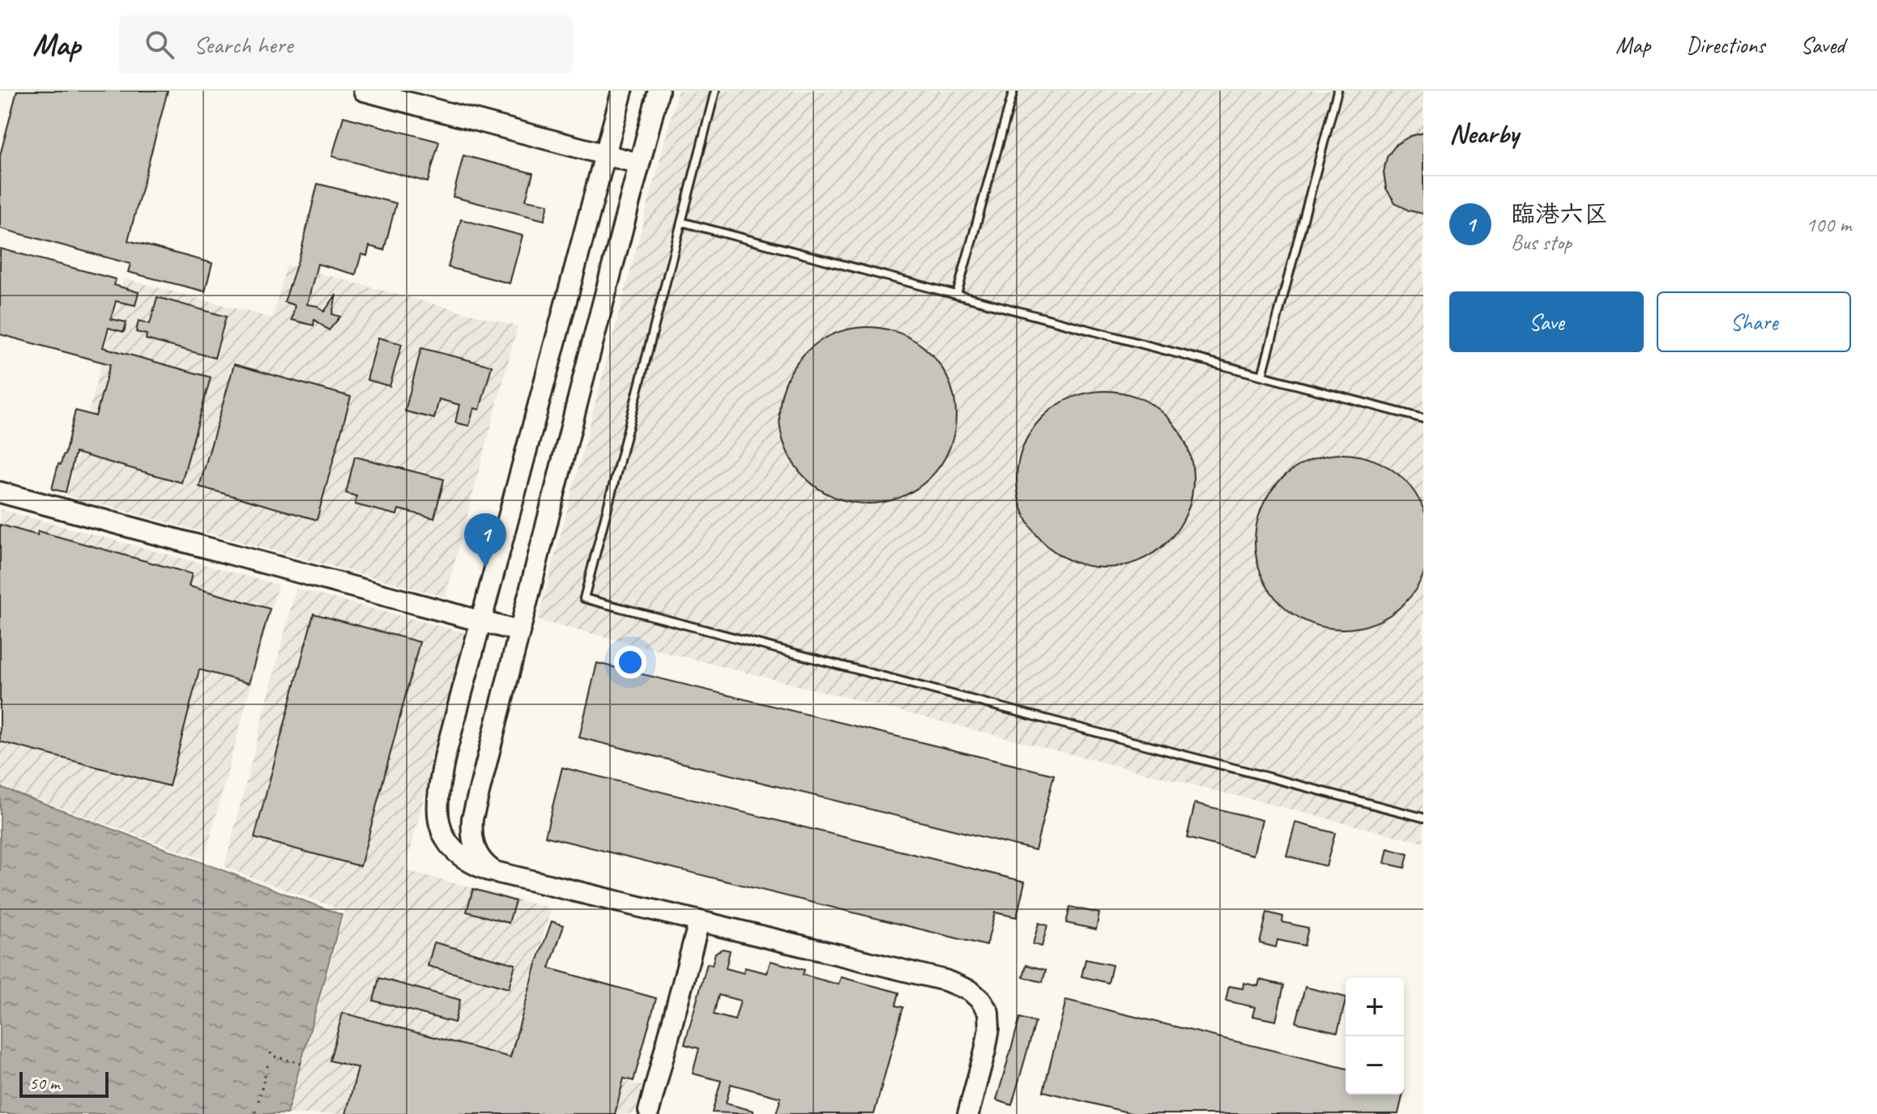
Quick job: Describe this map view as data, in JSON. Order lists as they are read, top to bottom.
{
  "scale_bar": "50 m",
  "page": {
    "header": "Map",
    "search": "Search here",
    "nav": ["Map", "Directions", "Saved"],
    "heading": "Nearby",
    "list": [
      {
        "mark": "1",
        "name": "臨港六区",
        "note": "Bus stop",
        "value": "100 m"
      }
    ],
    "buttons": ["Save", "Share"],
    "pins": "1",
    "map_buttons": ["+", "−"],
    "scale": "50 m"
  }
}
